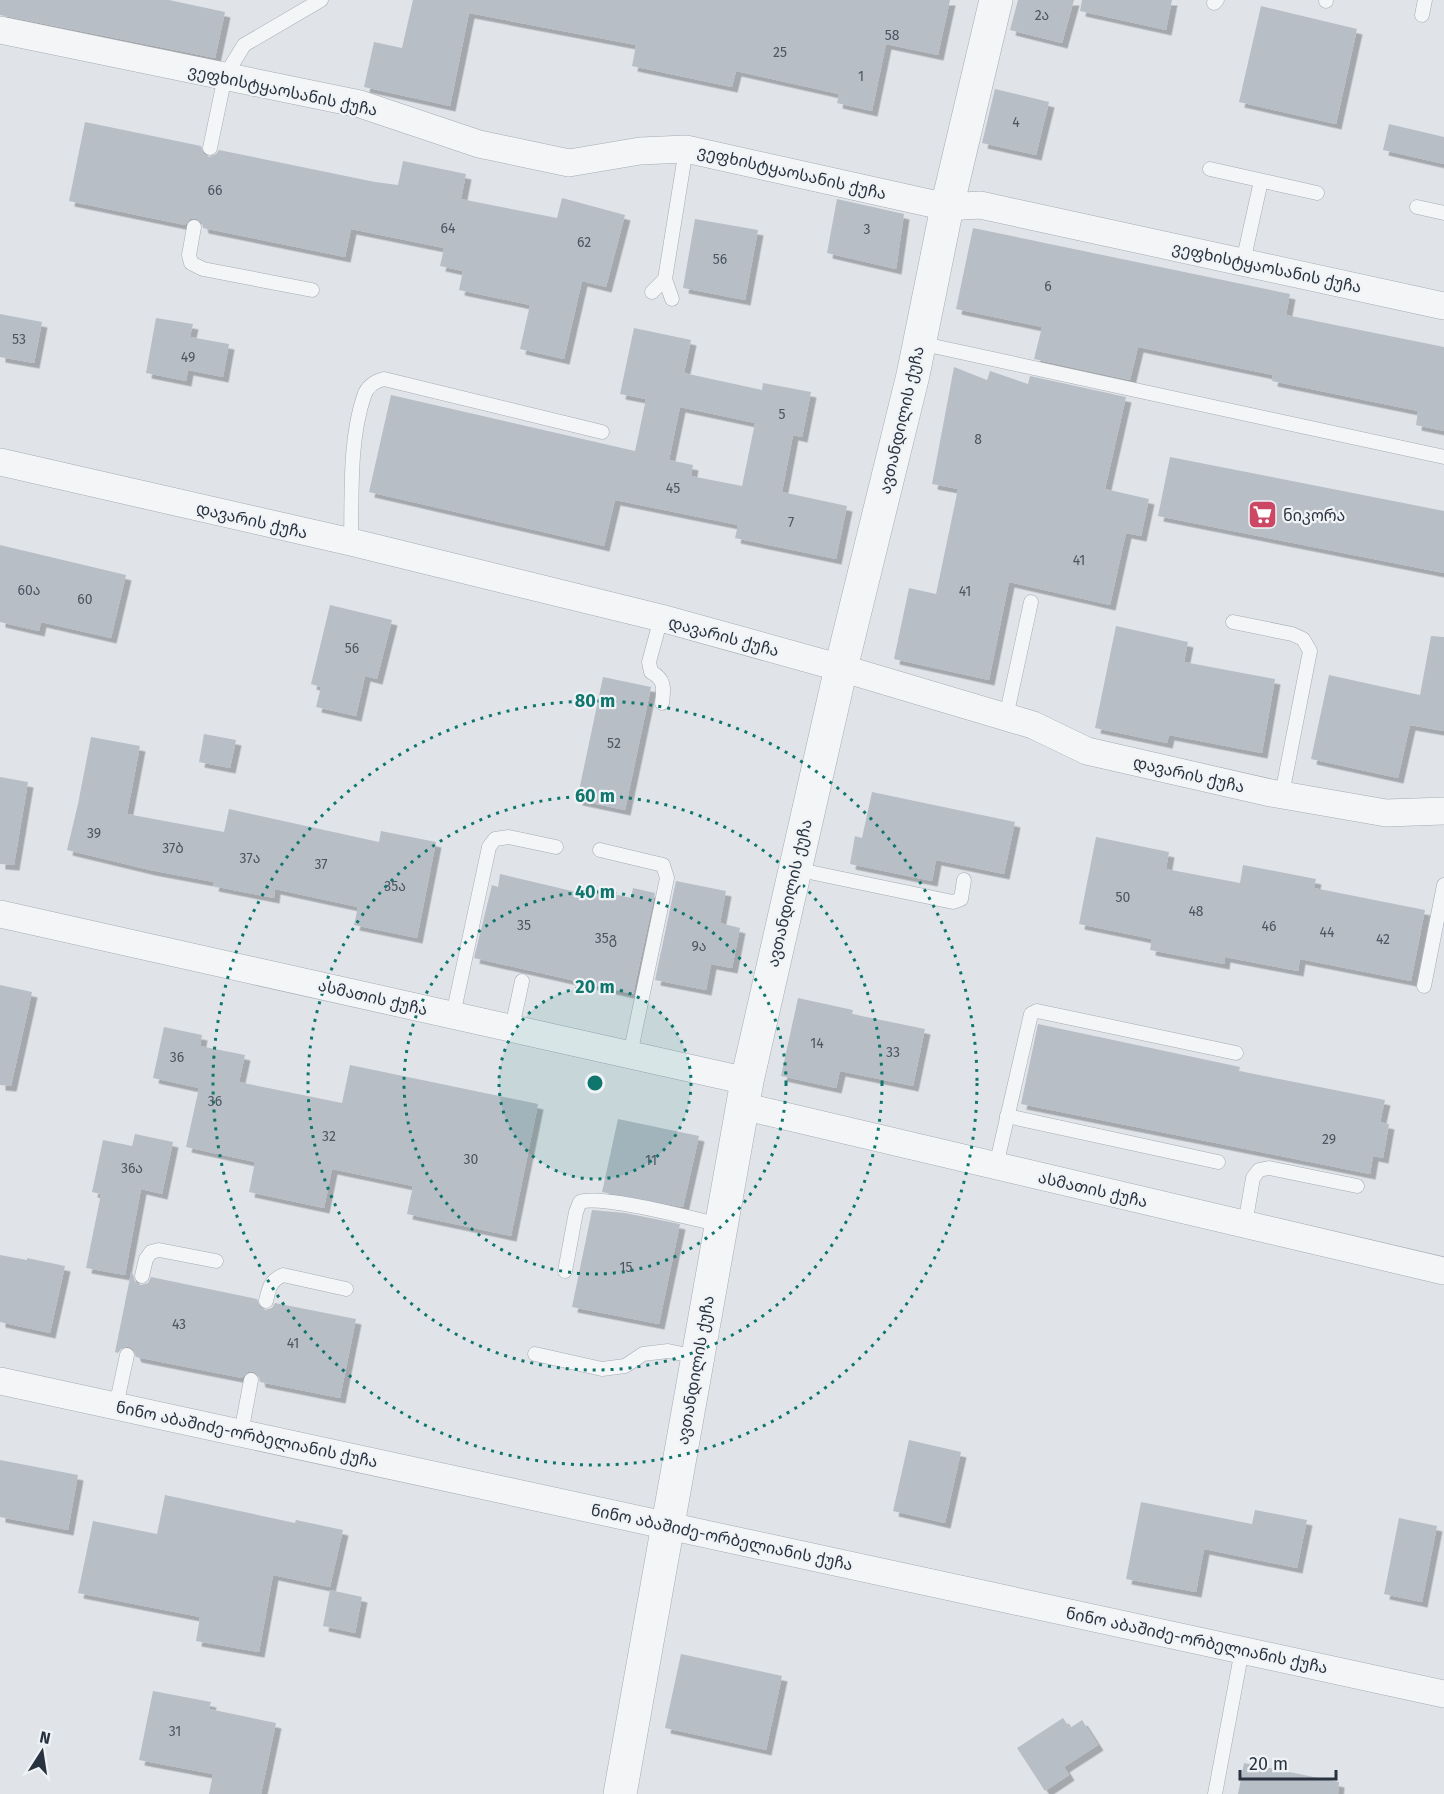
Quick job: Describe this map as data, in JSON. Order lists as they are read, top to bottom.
{
  "streets": {
    "street": [
      "ვეფხისტყაოსანის ქუჩა",
      "ავთანდილის ქუჩა",
      "დავარის ქუჩა",
      "ასმათის ქუჩა",
      "ნინო აბაშიძე-ორბელიანის ქუჩა"
    ]
  },
  "crossings": [
    ["ვეფხისტყაოსანის ქუჩა", "ავთანდილის ქუჩა"],
    ["ავთანდილის ქუჩა", "დავარის ქუჩა"],
    ["ავთანდილის ქუჩა", "ასმათის ქუჩა"],
    ["ავთანდილის ქუჩა", "ნინო აბაშიძე-ორბელიანის ქუჩა"]
  ],
  "places": {
    "supermarket": ["ნიკორა"]
  },
  "house_numbers": [
    "2ა",
    "58",
    "25",
    "1",
    "4",
    "66",
    "64",
    "3",
    "62",
    "56",
    "6",
    "53",
    "49",
    "5",
    "8",
    "45",
    "7",
    "41",
    "60ა",
    "41",
    "60",
    "56",
    "52",
    "39",
    "37ბ",
    "37ა",
    "37",
    "35ა",
    "50",
    "48",
    "35",
    "46",
    "44",
    "35გ",
    "42",
    "9ა",
    "14",
    "33",
    "36",
    "36",
    "32",
    "29",
    "30",
    "11",
    "36ა",
    "15",
    "43",
    "41",
    "31"
  ],
  "scale_bar": "20 m",
  "north": "top",
  "rings": [
    "80 m",
    "60 m",
    "40 m",
    "20 m"
  ]
}
